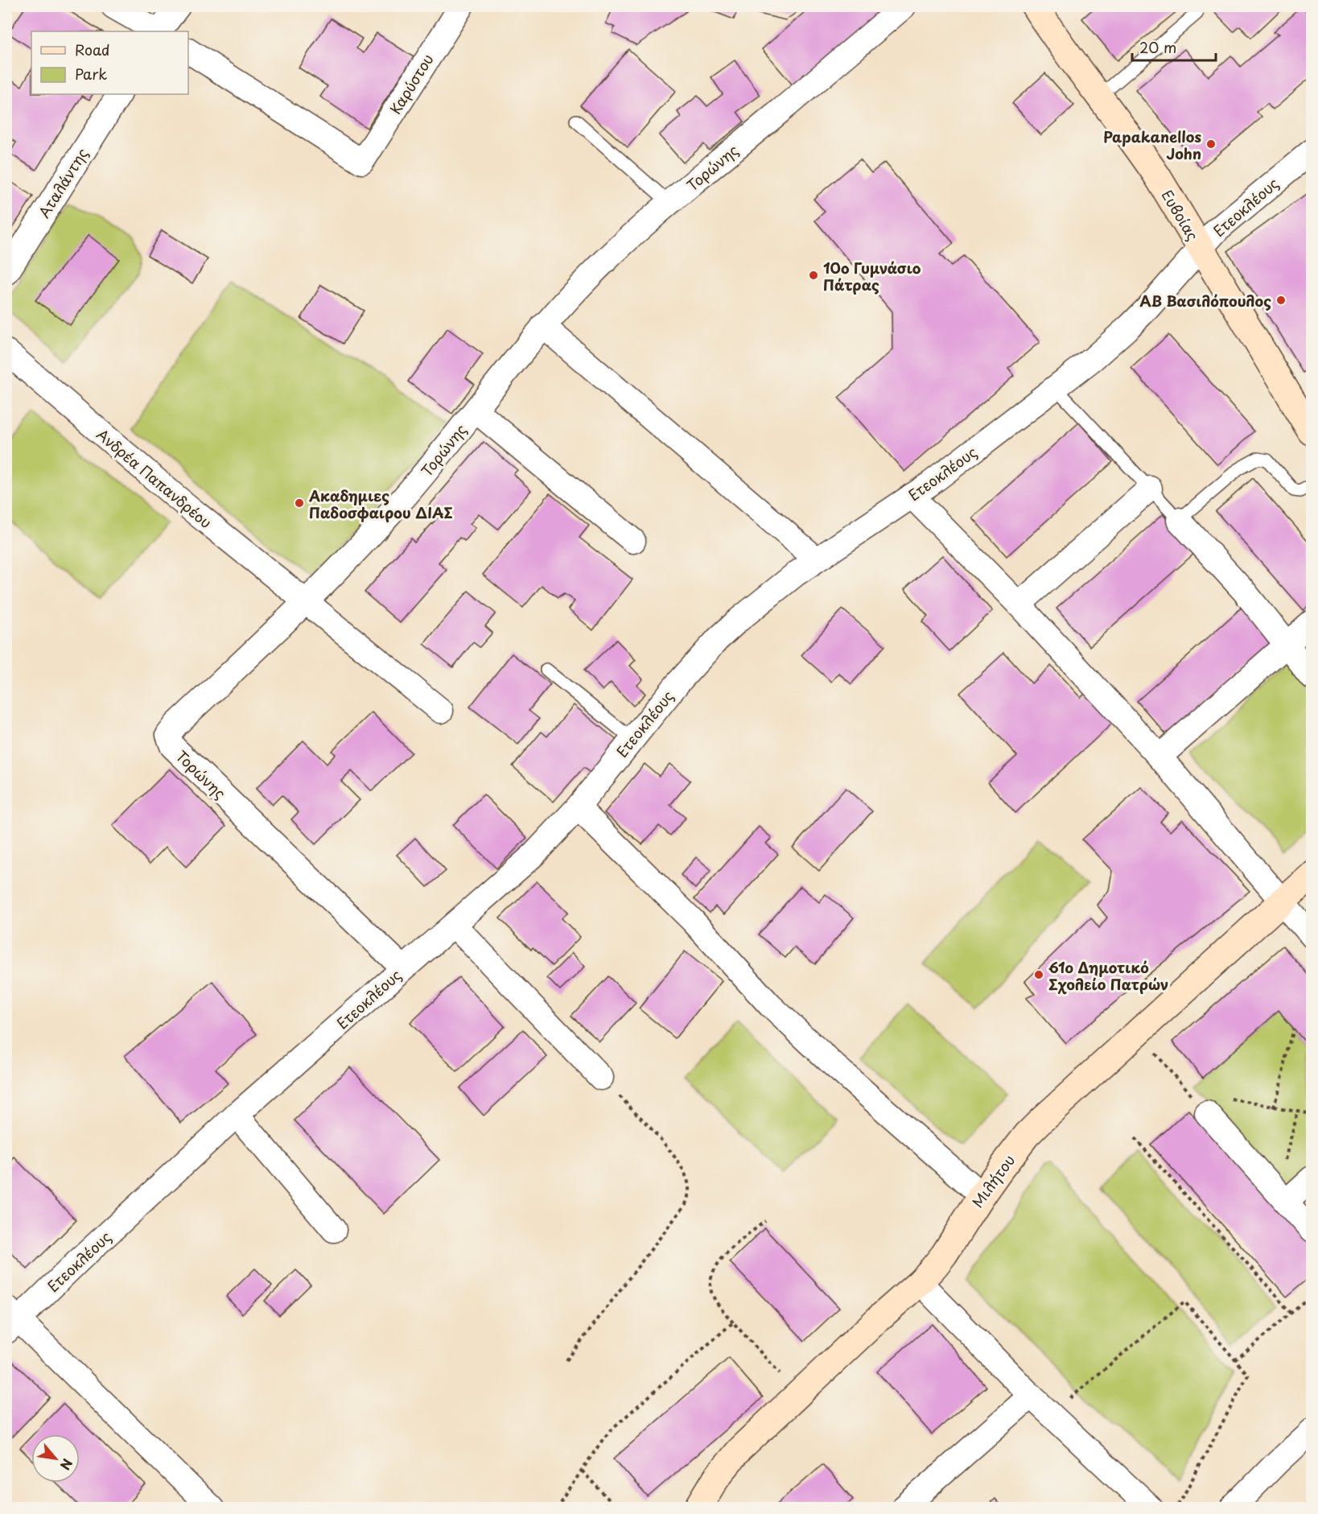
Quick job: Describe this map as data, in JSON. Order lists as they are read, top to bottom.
{
  "streets": {
    "street": [
      "Καρύστου",
      "Τορώνης",
      "Αταλάντης",
      "Ετεοκλέους",
      "Ευβοίας",
      "Ανδρέα Παπανδρέου",
      "Μιλήτου"
    ]
  },
  "crossings": [
    ["Τορώνης", "Ετεοκλέους"],
    ["Τορώνης", "Ανδρέα Παπανδρέου"],
    ["Ετεοκλέους", "Ευβοίας"]
  ],
  "places": [
    "Papakanellos John",
    "10ο Γυμνάσιο Πάτρας",
    "ΑΒ Βασιλόπουλος",
    "Ακαδημιες Παδοσφαιρου ΔΙΑΣ",
    "61ο Δημοτικό Σχολείο Πατρών"
  ],
  "legend": ["Road", "Park"],
  "scale_bar": "20 m",
  "north": "bottom right"
}
